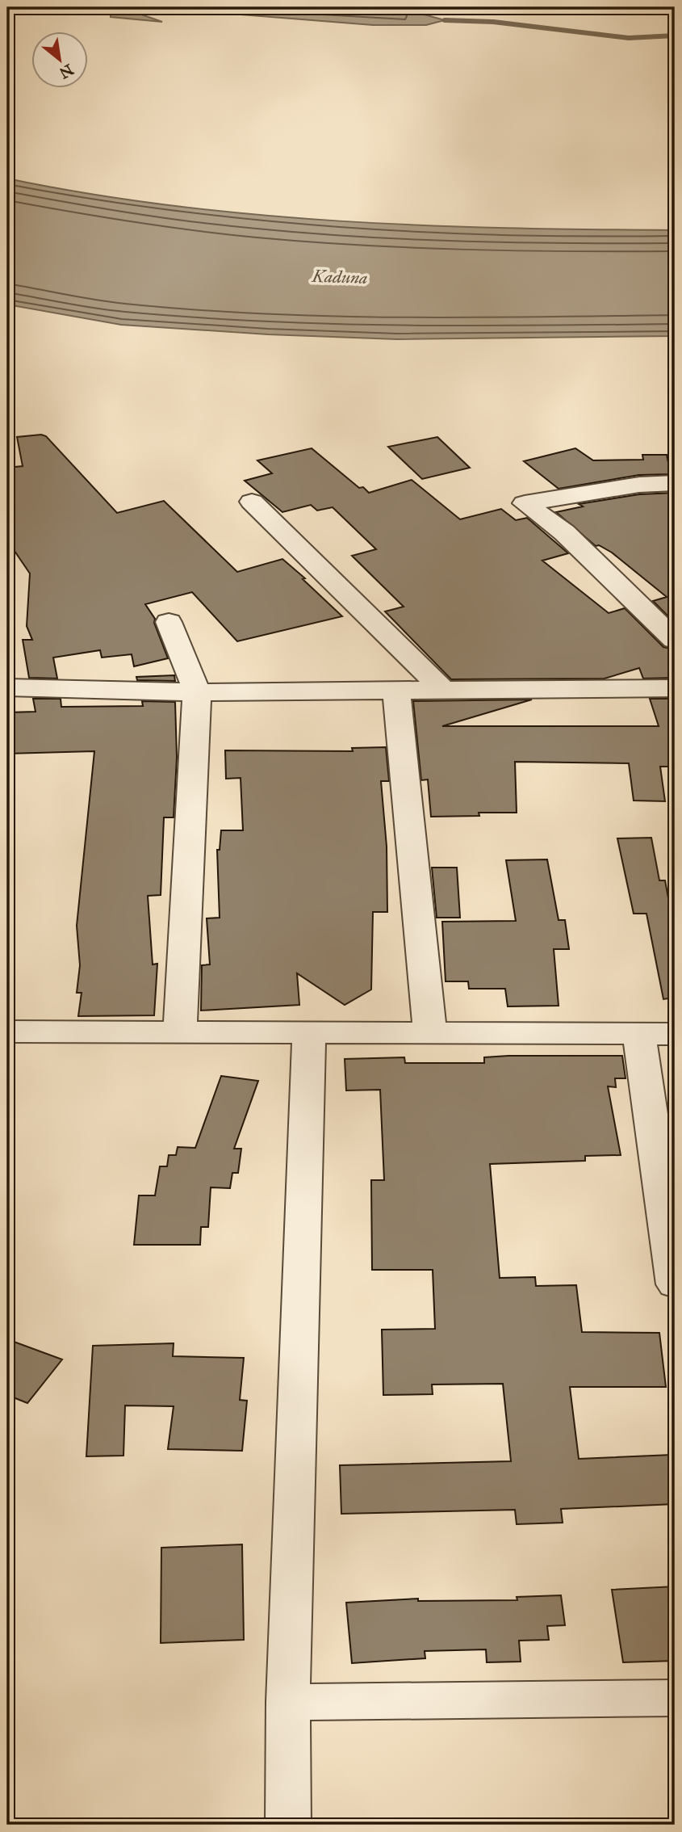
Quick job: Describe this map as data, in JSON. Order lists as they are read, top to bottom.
{
  "water": ["Kaduna"],
  "north": "bottom right"
}
